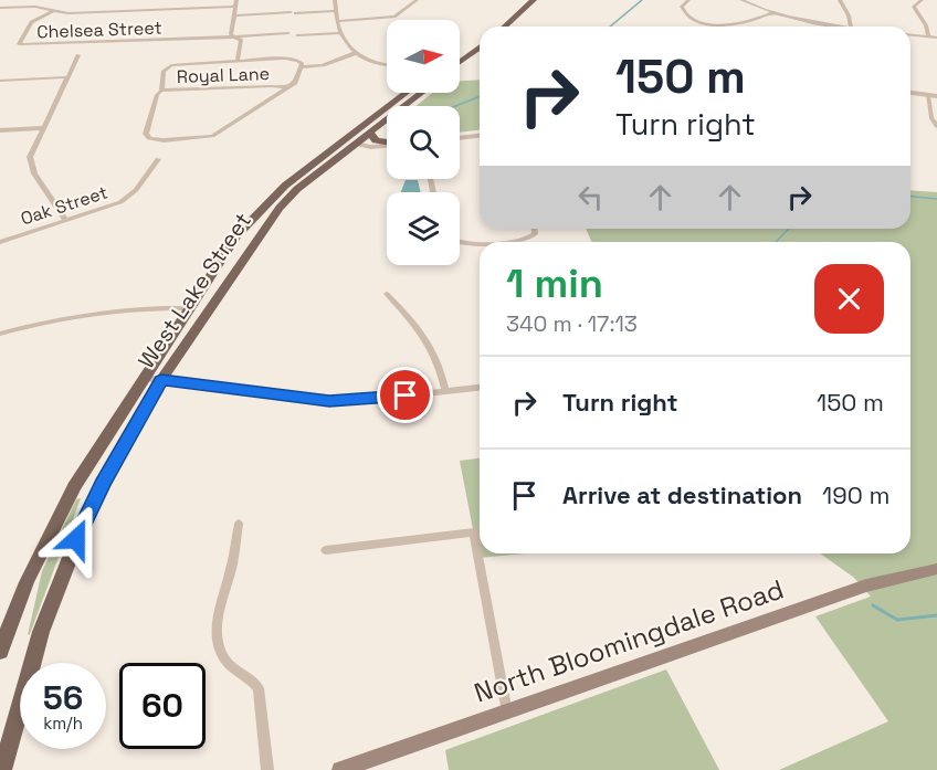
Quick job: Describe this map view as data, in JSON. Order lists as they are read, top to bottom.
{
  "streets": {
    "main road": ["West Lake Street", "North Bloomingdale Road"],
    "street": ["Chelsea Street", "Royal Lane", "Oak Street"]
  },
  "crossings": [
    ["Chelsea Street", "Royal Lane"]
  ],
  "north": "right",
  "page": {
    "turn": ["150 m", "Turn right"],
    "heading": ["1 min", "340 m · 17:13"],
    "list": [
      {
        "name": "Turn right",
        "value": "150 m"
      },
      {
        "name": "Arrive at destination",
        "value": "190 m"
      }
    ],
    "speed": "56 km/h",
    "limit": "60"
  }
}
